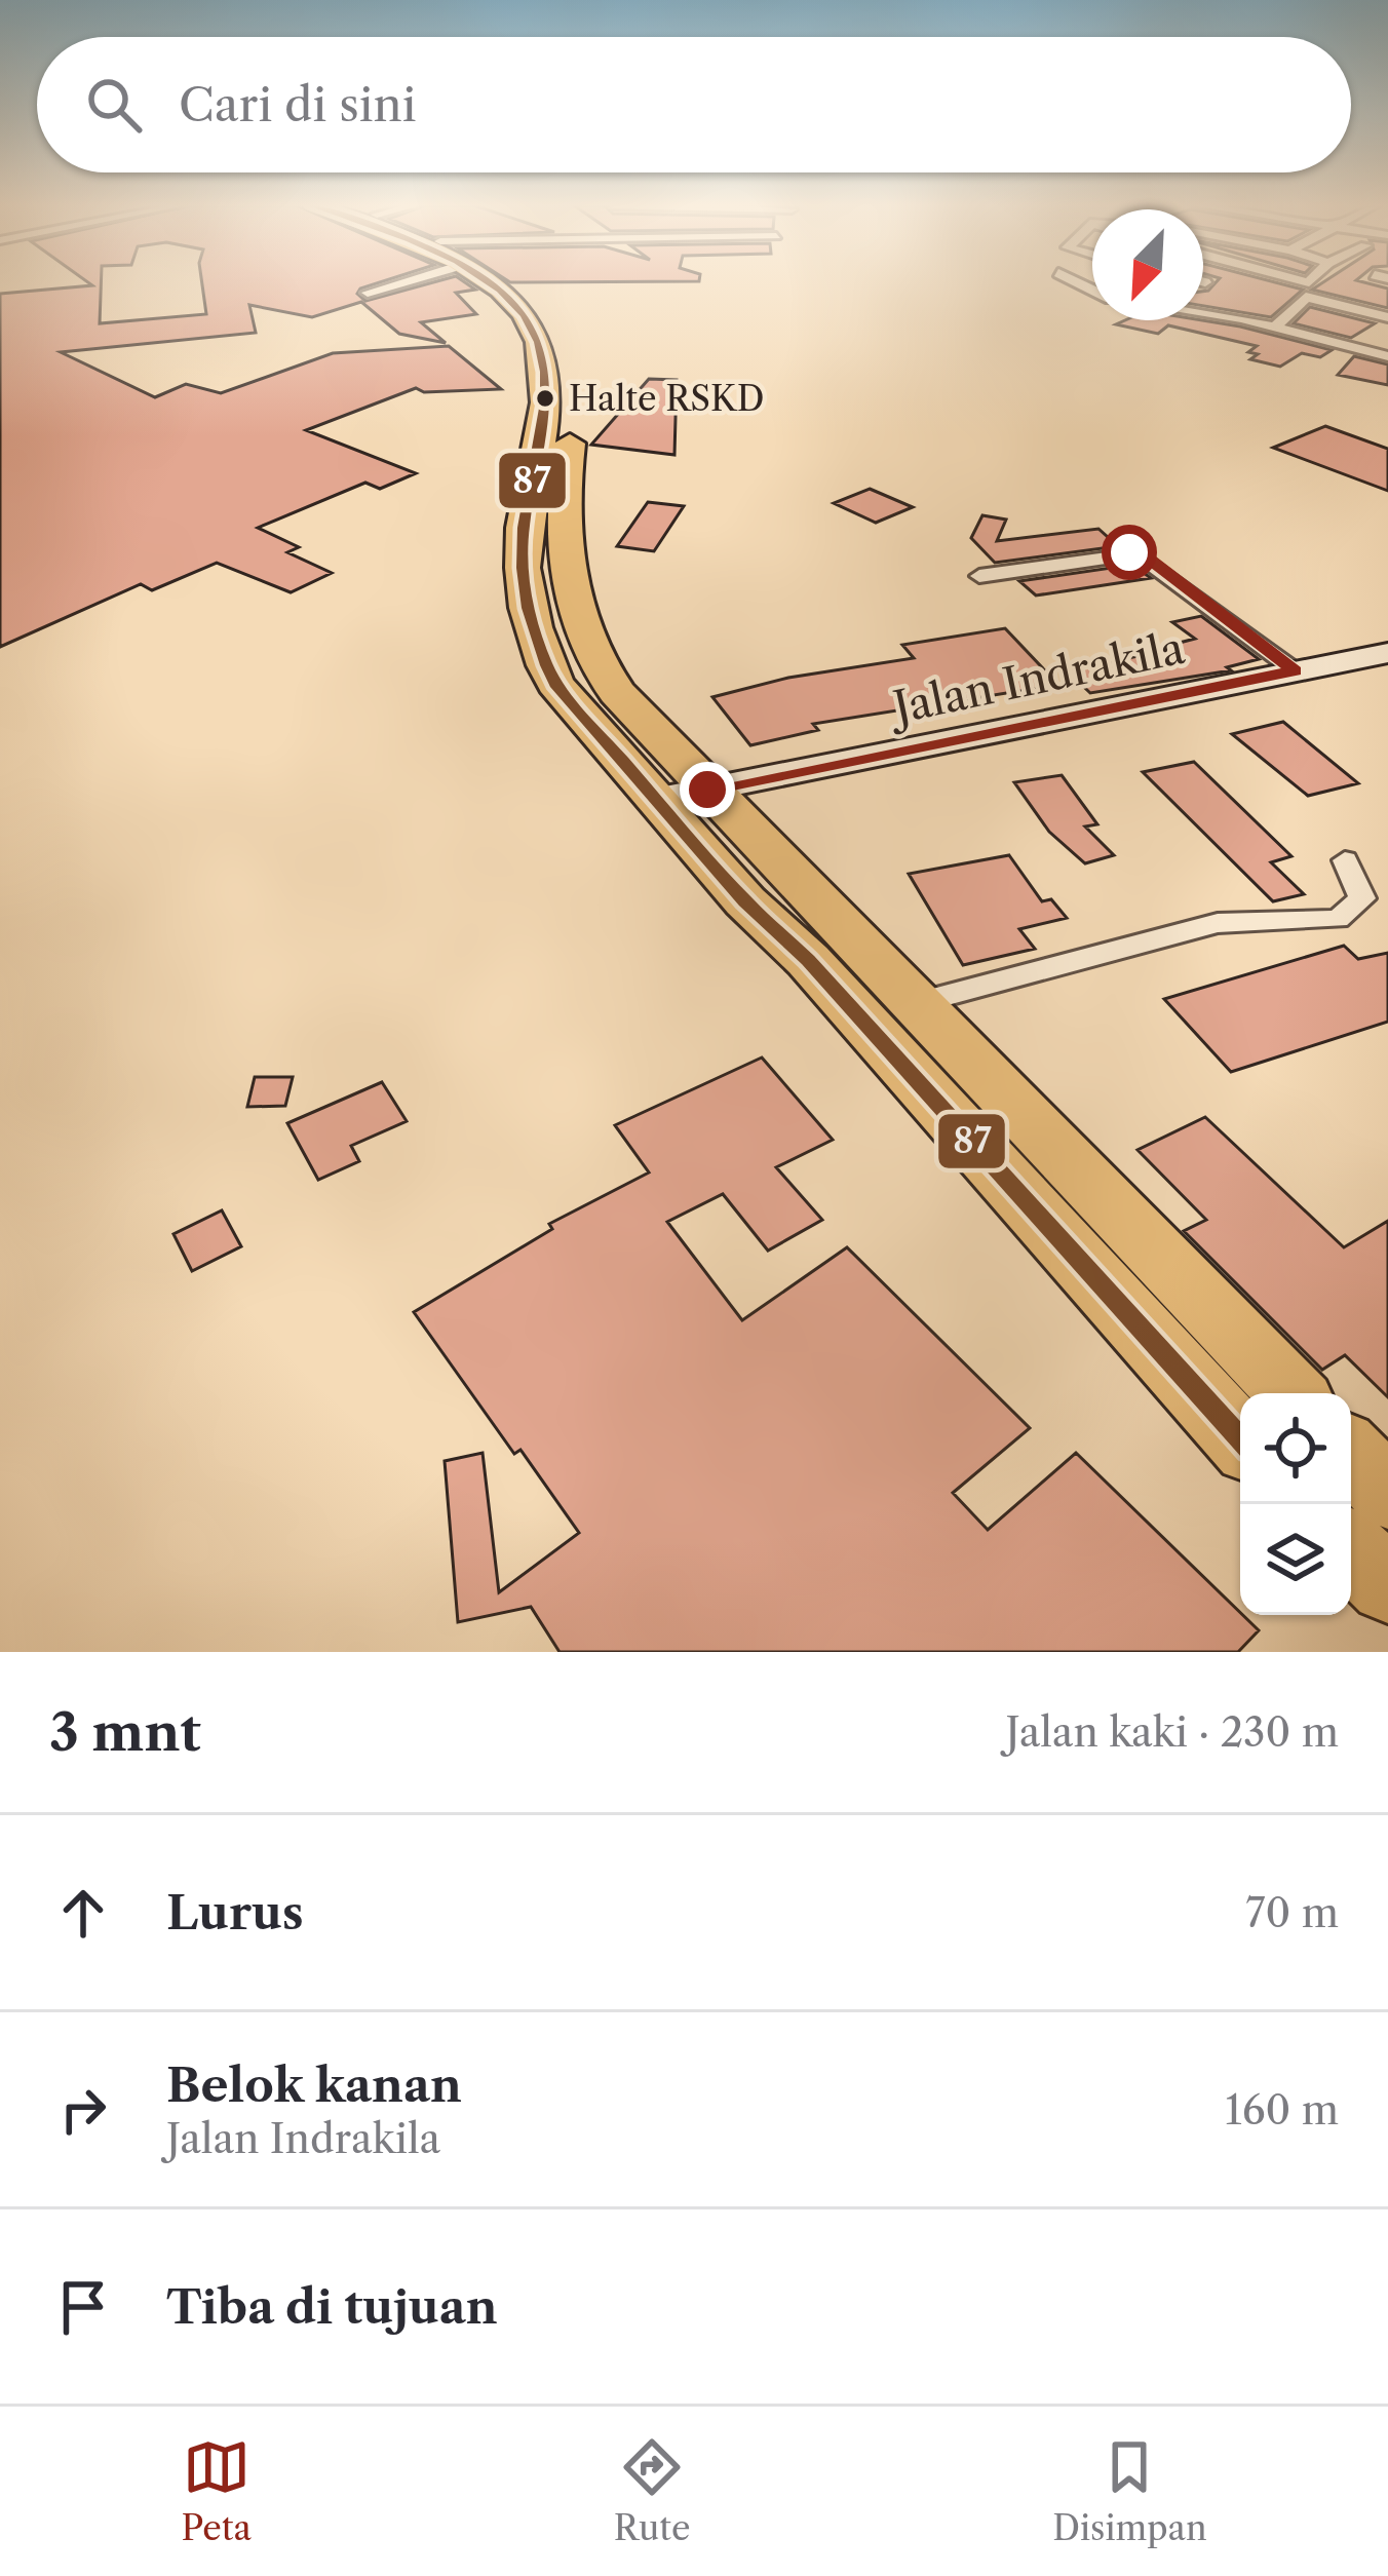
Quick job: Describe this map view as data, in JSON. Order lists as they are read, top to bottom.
{
  "streets": {
    "street": ["Jalan Indrakila"]
  },
  "places": ["Halte RSKD"],
  "lines": ["transit line 87"],
  "north": "bottom left",
  "page": {
    "search": "Cari di sini",
    "heading": ["3 mnt", "Jalan kaki · 230 m"],
    "list": [
      ["Lurus", "70 m"],
      ["Belok kanan", "Jalan Indrakila", "160 m"],
      "Tiba di tujuan"
    ],
    "nav": ["Peta", "Rute", "Disimpan"]
  }
}
